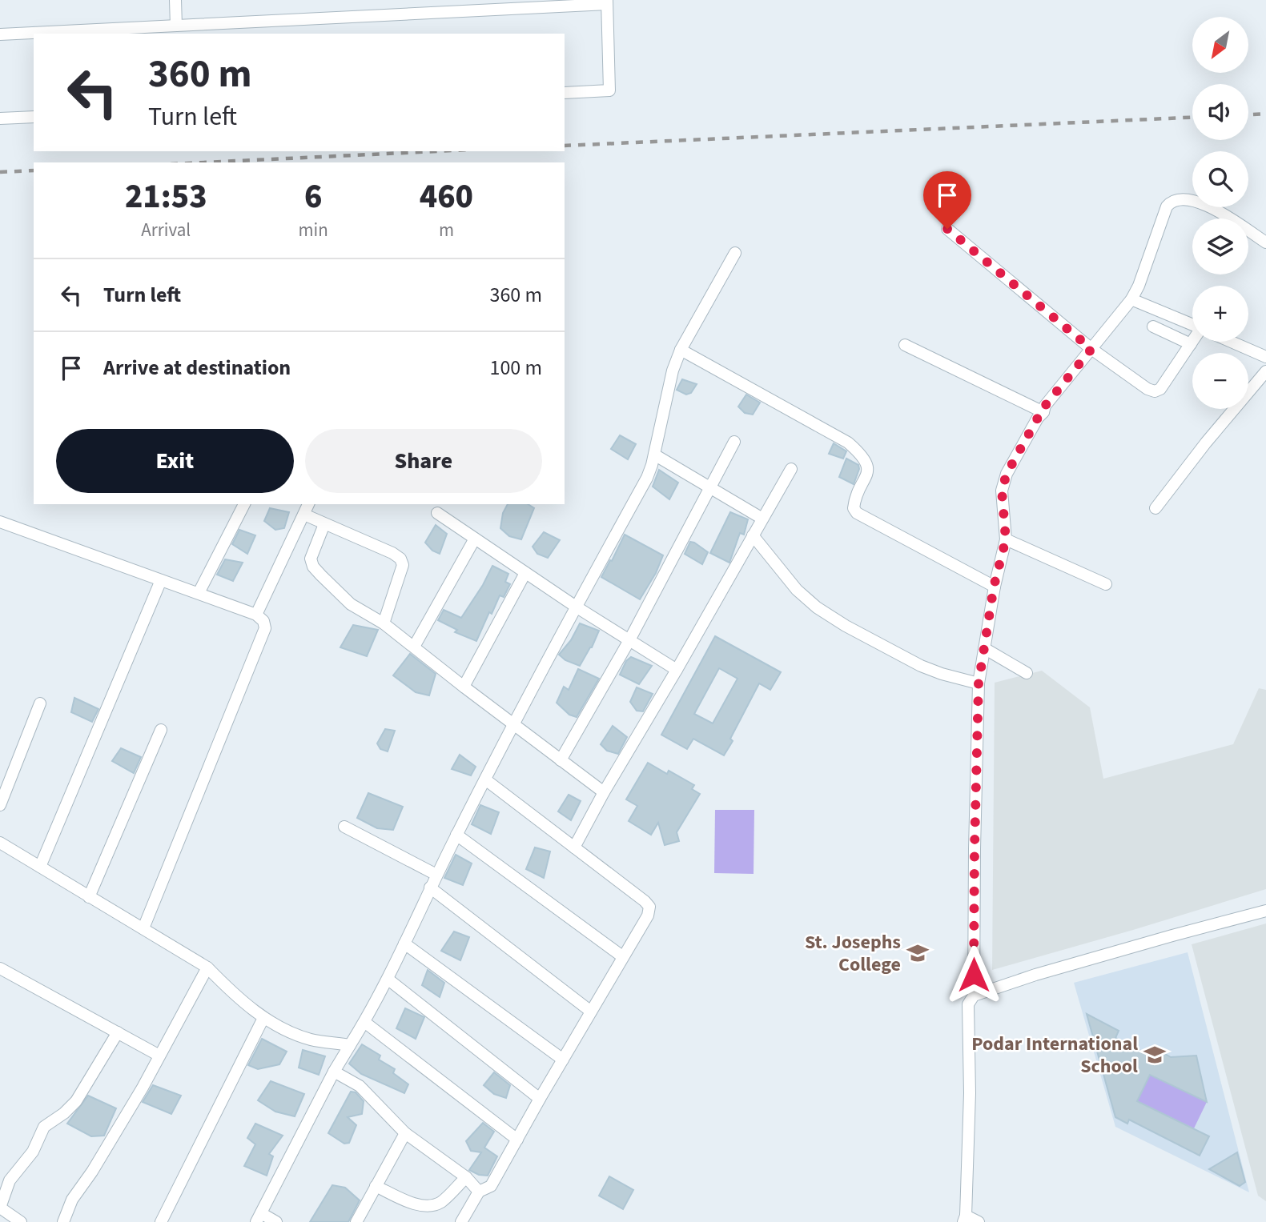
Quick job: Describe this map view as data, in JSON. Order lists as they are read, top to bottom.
{
  "places": {
    "school or university": ["St. Josephs College", "Podar International School"]
  },
  "north": "bottom left",
  "page": {
    "map_buttons": ["+", "−"],
    "turn": ["360 m", "Turn left"],
    "eta": [
      "21:53",
      "Arrival",
      "6",
      "min",
      "460",
      "m"
    ],
    "list": [
      {
        "name": "Turn left",
        "value": "360 m"
      },
      {
        "name": "Arrive at destination",
        "value": "100 m"
      }
    ],
    "buttons": ["Exit", "Share"]
  }
}
